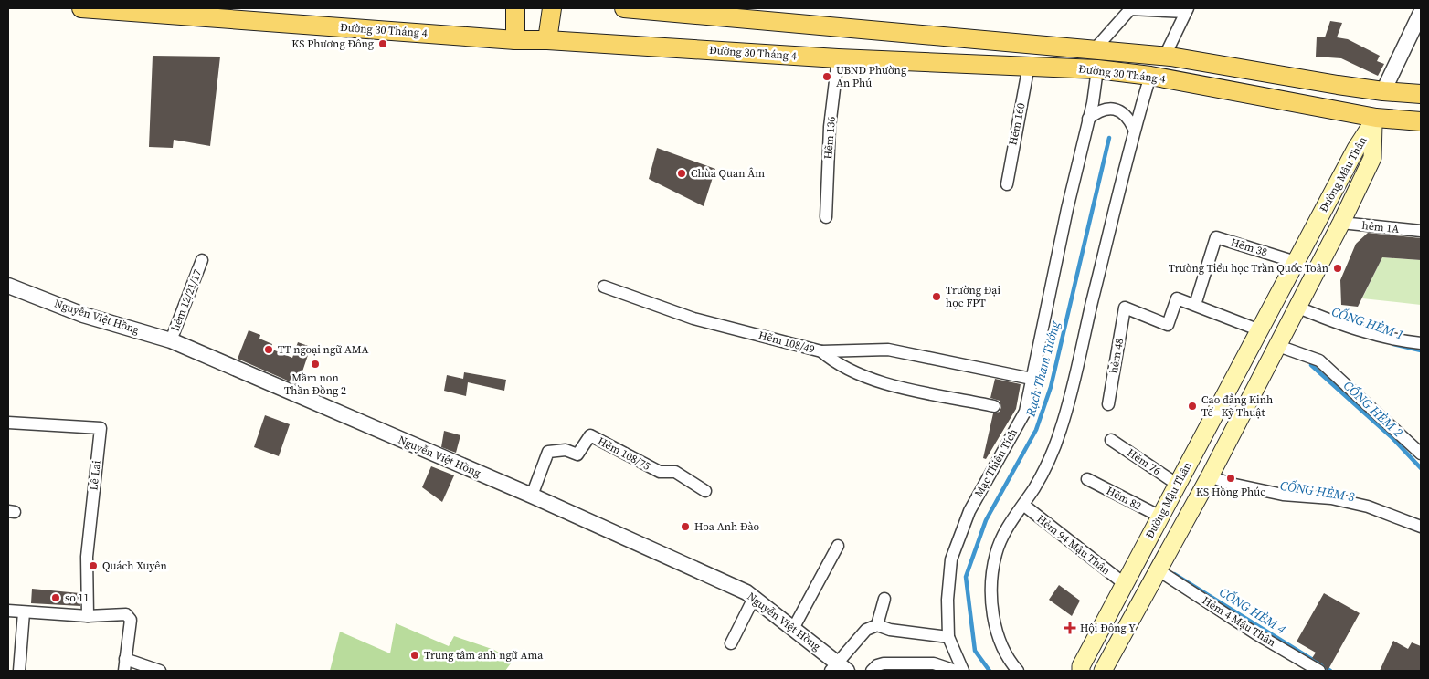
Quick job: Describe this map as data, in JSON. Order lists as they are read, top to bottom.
{
  "streets": {
    "main road": ["Đường 30 Tháng 4", "Đường Mậu Thân"],
    "street": [
      "Hẽm 160",
      "Hẽm 136",
      "hẻm 1A",
      "Hẽm 38",
      "hẻm 12/21/17",
      "Nguyễn Việt Hồng",
      "Hẽm 108/49",
      "hẻm 48",
      "Hẽm 108/75",
      "Hẽm 76",
      "Mạc Thiên Tích",
      "Lê Lai",
      "Hẽm 82",
      "Hẻm 94 Mậu Thân",
      "Hẻm 4 Mậu Thân"
    ]
  },
  "crossings": [
    ["Đường 30 Tháng 4", "Hẽm 160"],
    ["Đường 30 Tháng 4", "Hẽm 136"],
    ["Đường 30 Tháng 4", "Đường Mậu Thân"],
    ["Đường 30 Tháng 4", "Mạc Thiên Tích"],
    ["Đường Mậu Thân", "hẻm 1A"],
    ["Đường Mậu Thân", "Hẽm 38"],
    ["Đường Mậu Thân", "Hẽm 76"],
    ["Đường Mậu Thân", "Hẽm 82"],
    ["Đường Mậu Thân", "Hẻm 94 Mậu Thân"],
    ["Đường Mậu Thân", "Hẻm 4 Mậu Thân"],
    ["Hẽm 38", "hẻm 48"],
    ["hẻm 12/21/17", "Nguyễn Việt Hồng"],
    ["Nguyễn Việt Hồng", "Hẽm 108/75"]
  ],
  "water": [
    "CỐNG HẺM 1",
    "Rạch Tham Tướng",
    "CỐNG HẺM 2",
    "CỐNG HẺM 3",
    "CỐNG HẺM 4"
  ],
  "places": {
    "other": [
      "KS Phương Đông",
      "UBND Phường An Phú",
      "Chùa Quan Âm",
      "Trường Tiểu học Trần Quốc Toản",
      "Trường Đại học FPT",
      "TT ngoại ngữ AMA",
      "Mầm non Thần Đồng 2",
      "Cao đẳng Kinh Tế - Kỹ Thuật",
      "KS Hồng Phúc",
      "Hoa Anh Đào",
      "Quách Xuyên",
      "so 11",
      "Trung tâm anh ngữ Ama"
    ],
    "health": ["Hội Đông Y"]
  }
}
